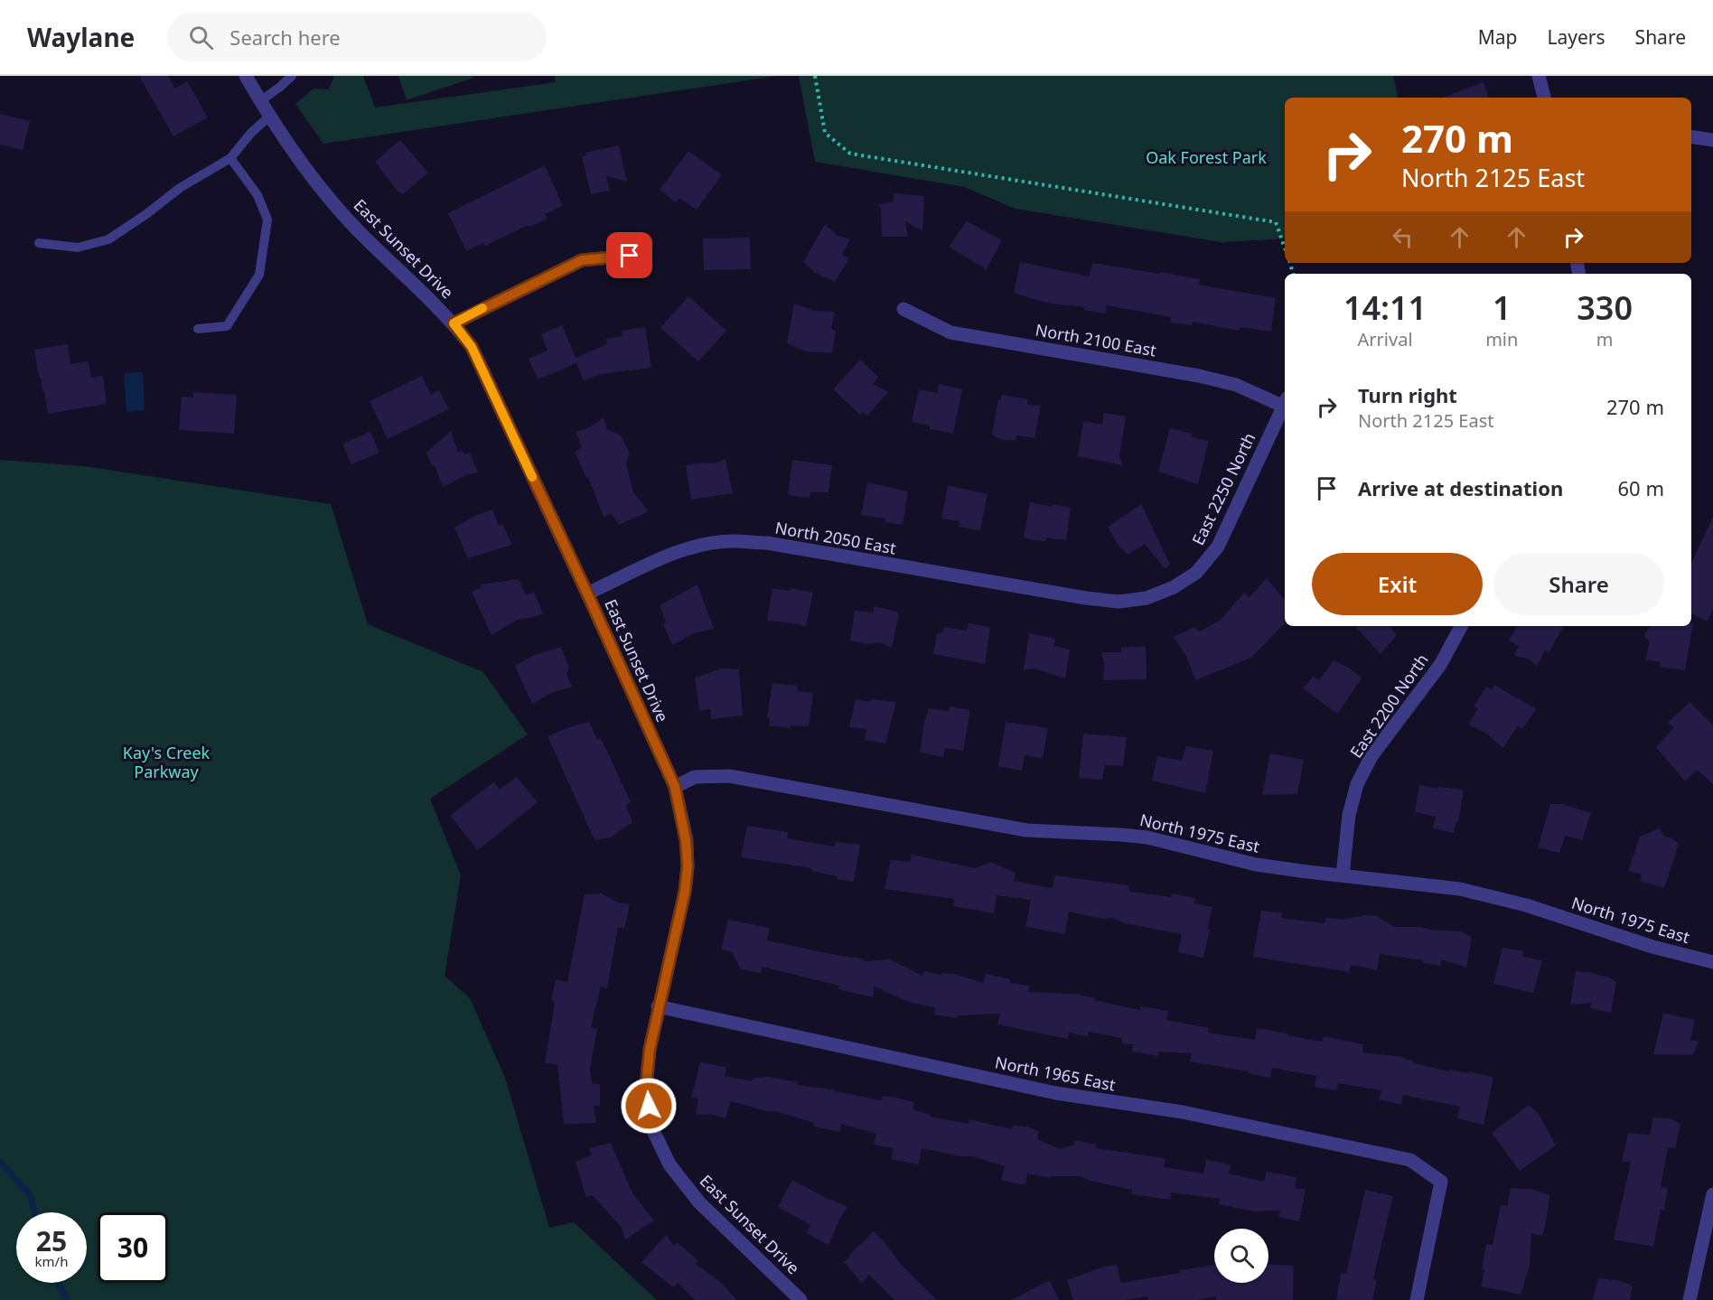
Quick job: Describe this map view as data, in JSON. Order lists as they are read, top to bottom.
{
  "streets": {
    "street": [
      "East Sunset Drive",
      "North 2100 East",
      "East 2250 North",
      "North 2050 East",
      "East 2200 North",
      "North 1975 East",
      "North 1965 East"
    ]
  },
  "crossings": [
    ["East Sunset Drive", "North 2050 East"],
    ["East Sunset Drive", "North 1975 East"],
    ["East Sunset Drive", "North 1965 East"],
    ["North 2100 East", "East 2250 North"],
    ["East 2250 North", "North 2050 East"],
    ["East 2200 North", "North 1975 East"]
  ],
  "parks": ["Oak Forest Park", "Kay's Creek Parkway"],
  "page": {
    "header": "Waylane",
    "search": "Search here",
    "nav": ["Map", "Layers", "Share"],
    "turn": ["270 m", "North 2125 East"],
    "eta": [
      "14:11",
      "Arrival",
      "1",
      "min",
      "330",
      "m"
    ],
    "list": [
      {
        "name": "Turn right",
        "note": "North 2125 East",
        "value": "270 m"
      },
      {
        "name": "Arrive at destination",
        "value": "60 m"
      }
    ],
    "buttons": ["Exit", "Share"],
    "speed": "25 km/h",
    "limit": "30"
  }
}
